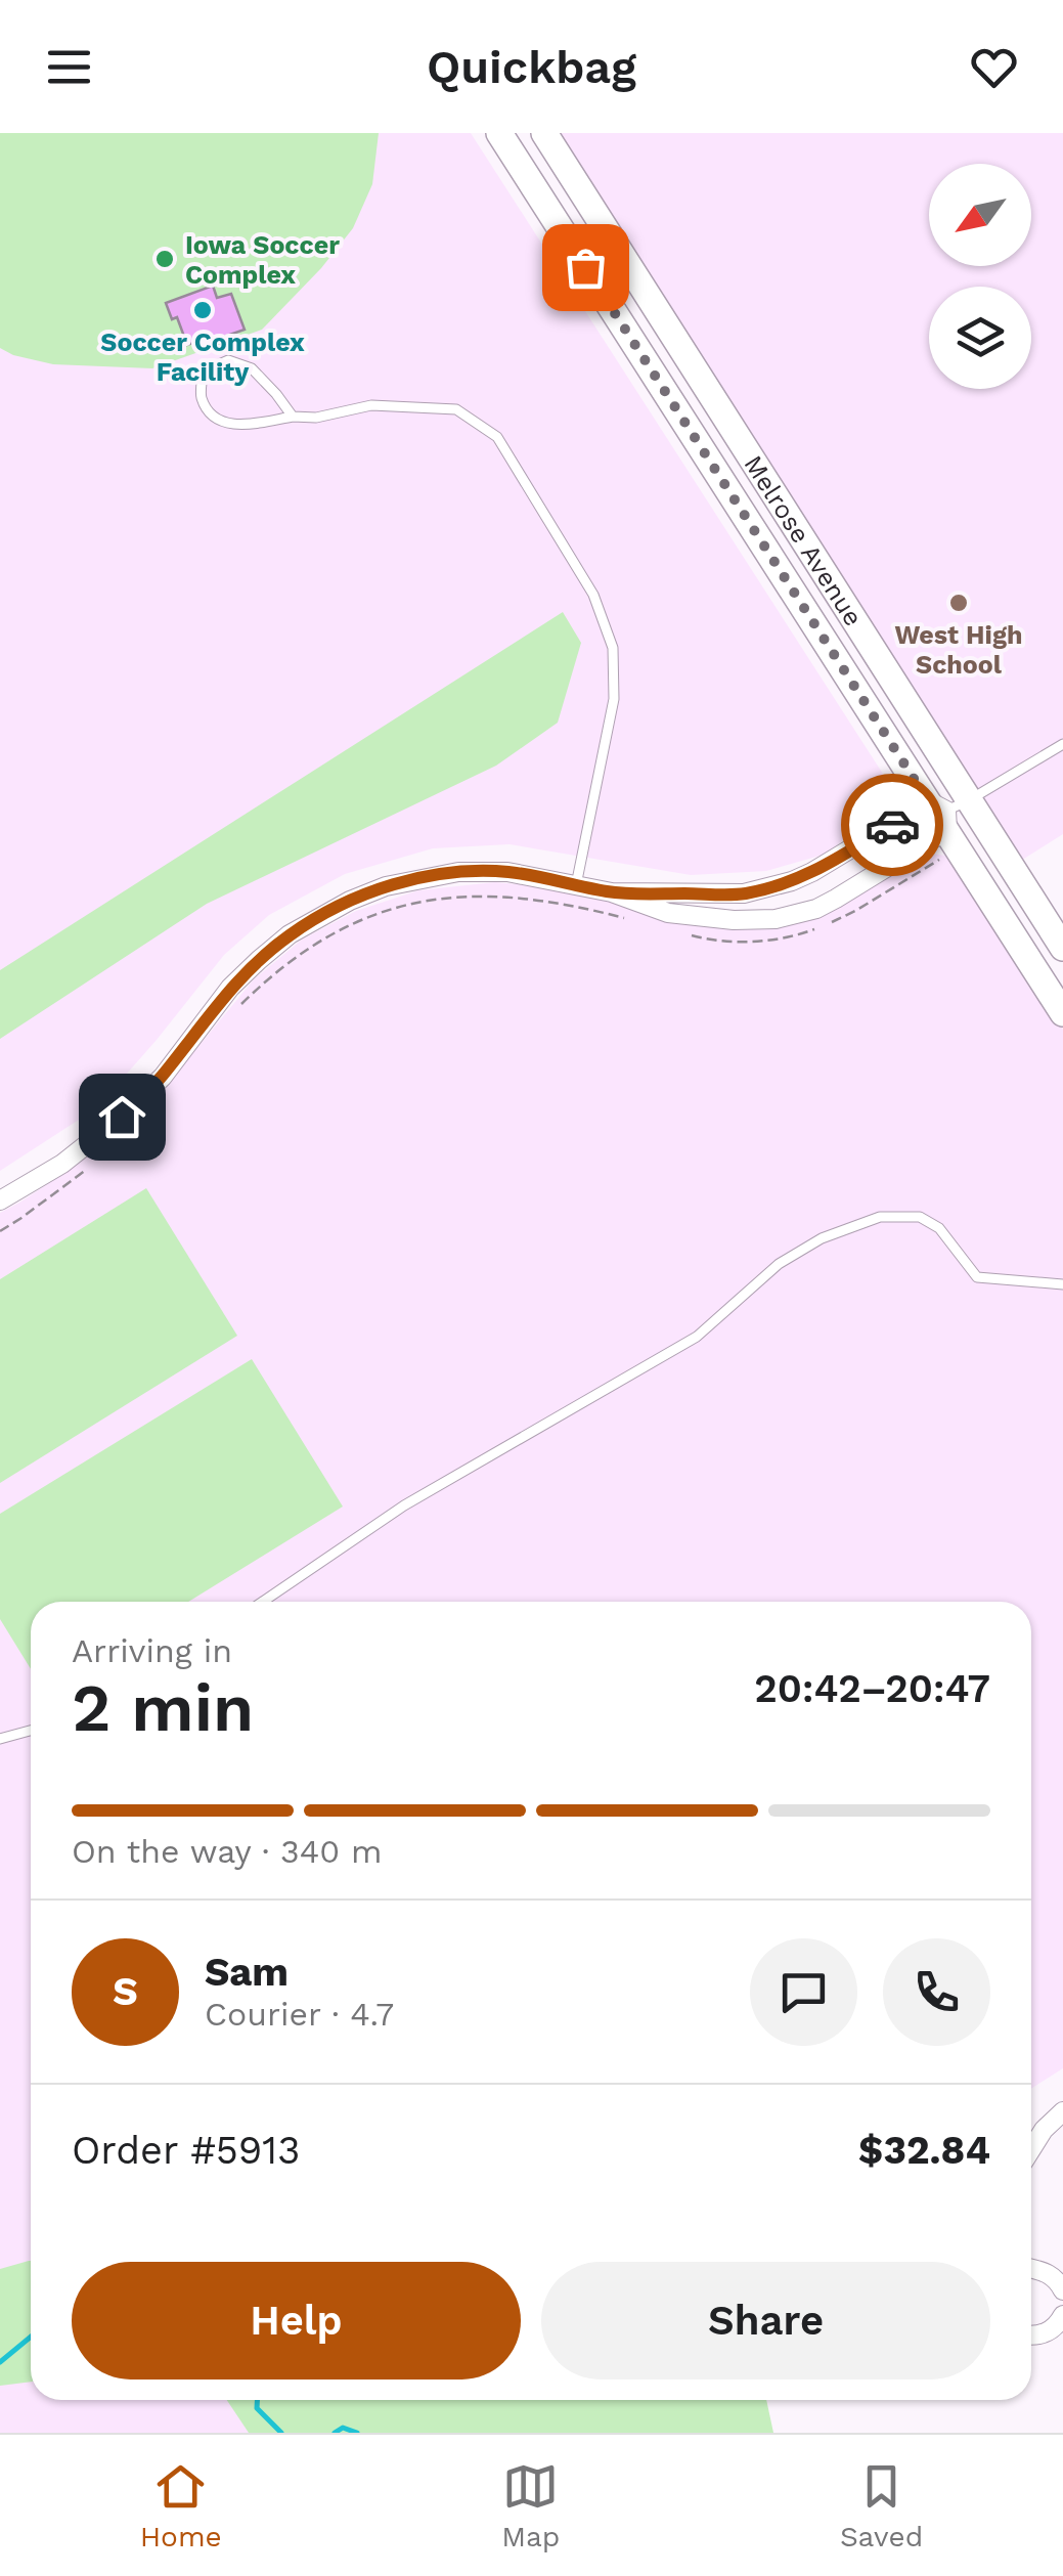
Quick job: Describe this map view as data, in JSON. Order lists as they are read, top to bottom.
{
  "streets": {
    "main road": ["Melrose Avenue"]
  },
  "places": ["Iowa Soccer Complex", "Soccer Complex Facility", "West High School"],
  "north": "bottom left",
  "page": {
    "header": "Quickbag",
    "heading": ["2 min", "Arriving in", "20:42–20:47"],
    "panel": [
      "Sam",
      "Courier · 4.7",
      "Order #5913",
      "$32.84"
    ],
    "bar": "On the way · 340 m",
    "round": "S",
    "buttons": ["Help", "Share"],
    "tabs": ["Home", "Map", "Saved"]
  }
}
